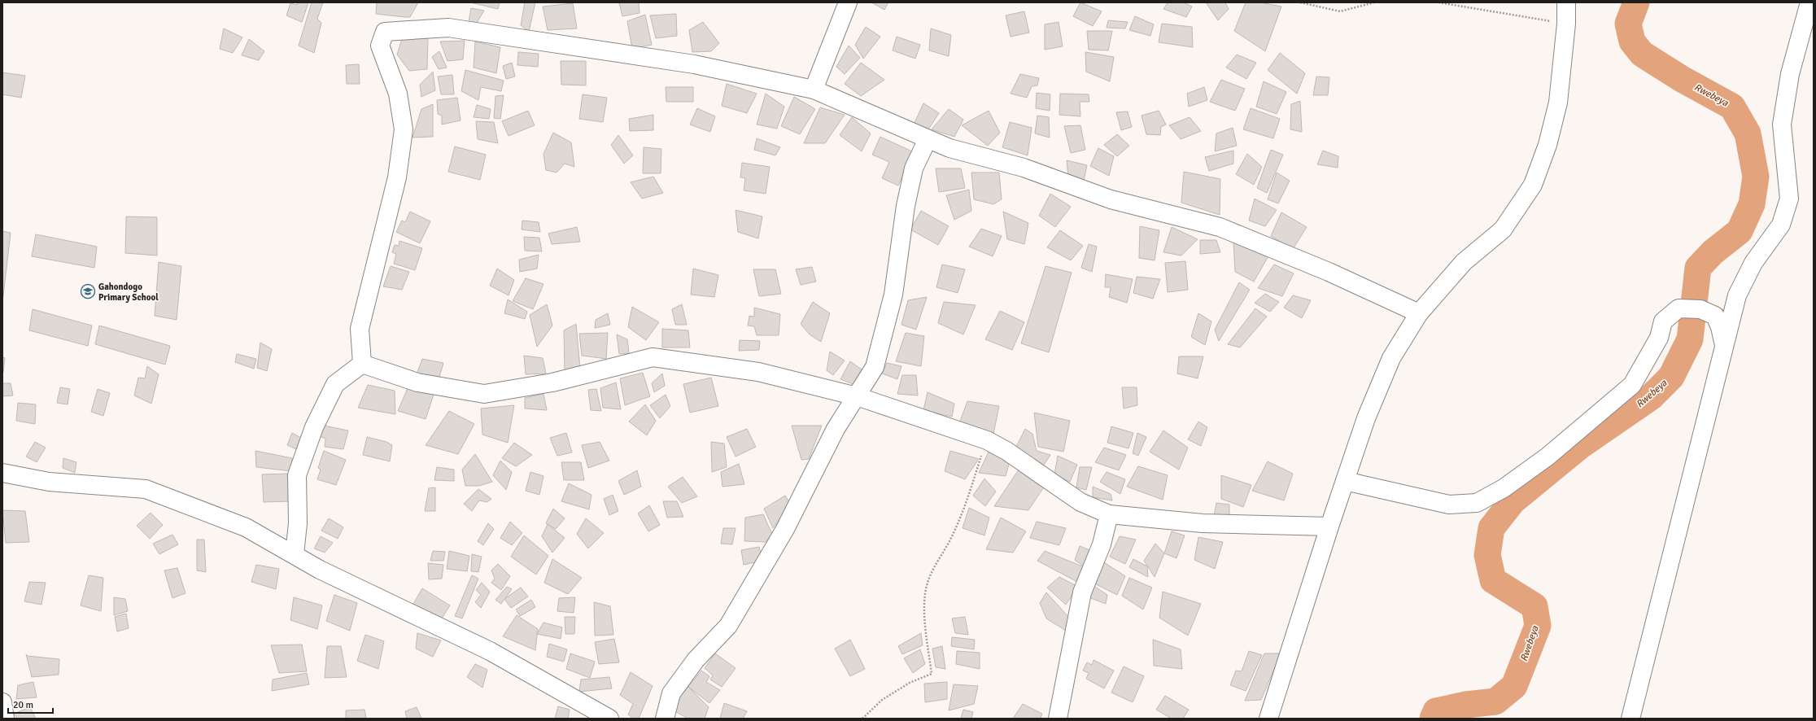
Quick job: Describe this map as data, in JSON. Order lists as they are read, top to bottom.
{
  "water": ["Rwebeya"],
  "places": {
    "school or university": ["Gahondogo Primary School"]
  },
  "scale_bar": "20 m"
}
